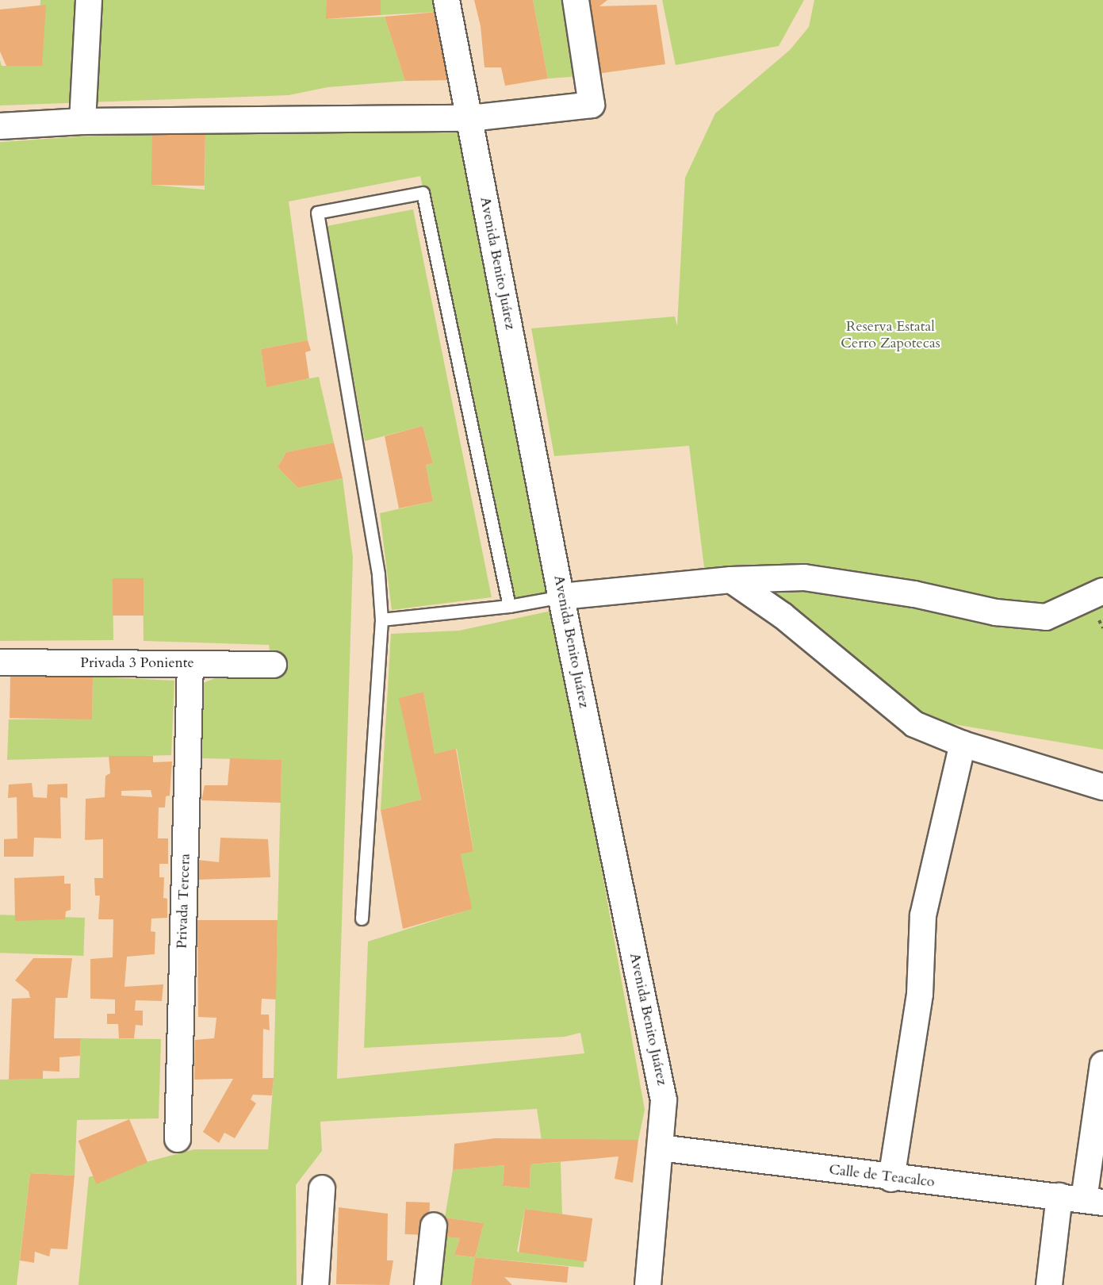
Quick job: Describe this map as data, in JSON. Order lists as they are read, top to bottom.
{
  "streets": {
    "street": [
      "Avenida Benito Juárez",
      "Privada 3 Poniente",
      "Privada Tercera",
      "Calle de Teacalco"
    ]
  },
  "crossings": [
    ["Avenida Benito Juárez", "Calle de Teacalco"],
    ["Privada 3 Poniente", "Privada Tercera"]
  ],
  "parks": ["Reserva Estatal Cerro Zapotecas"]
}
